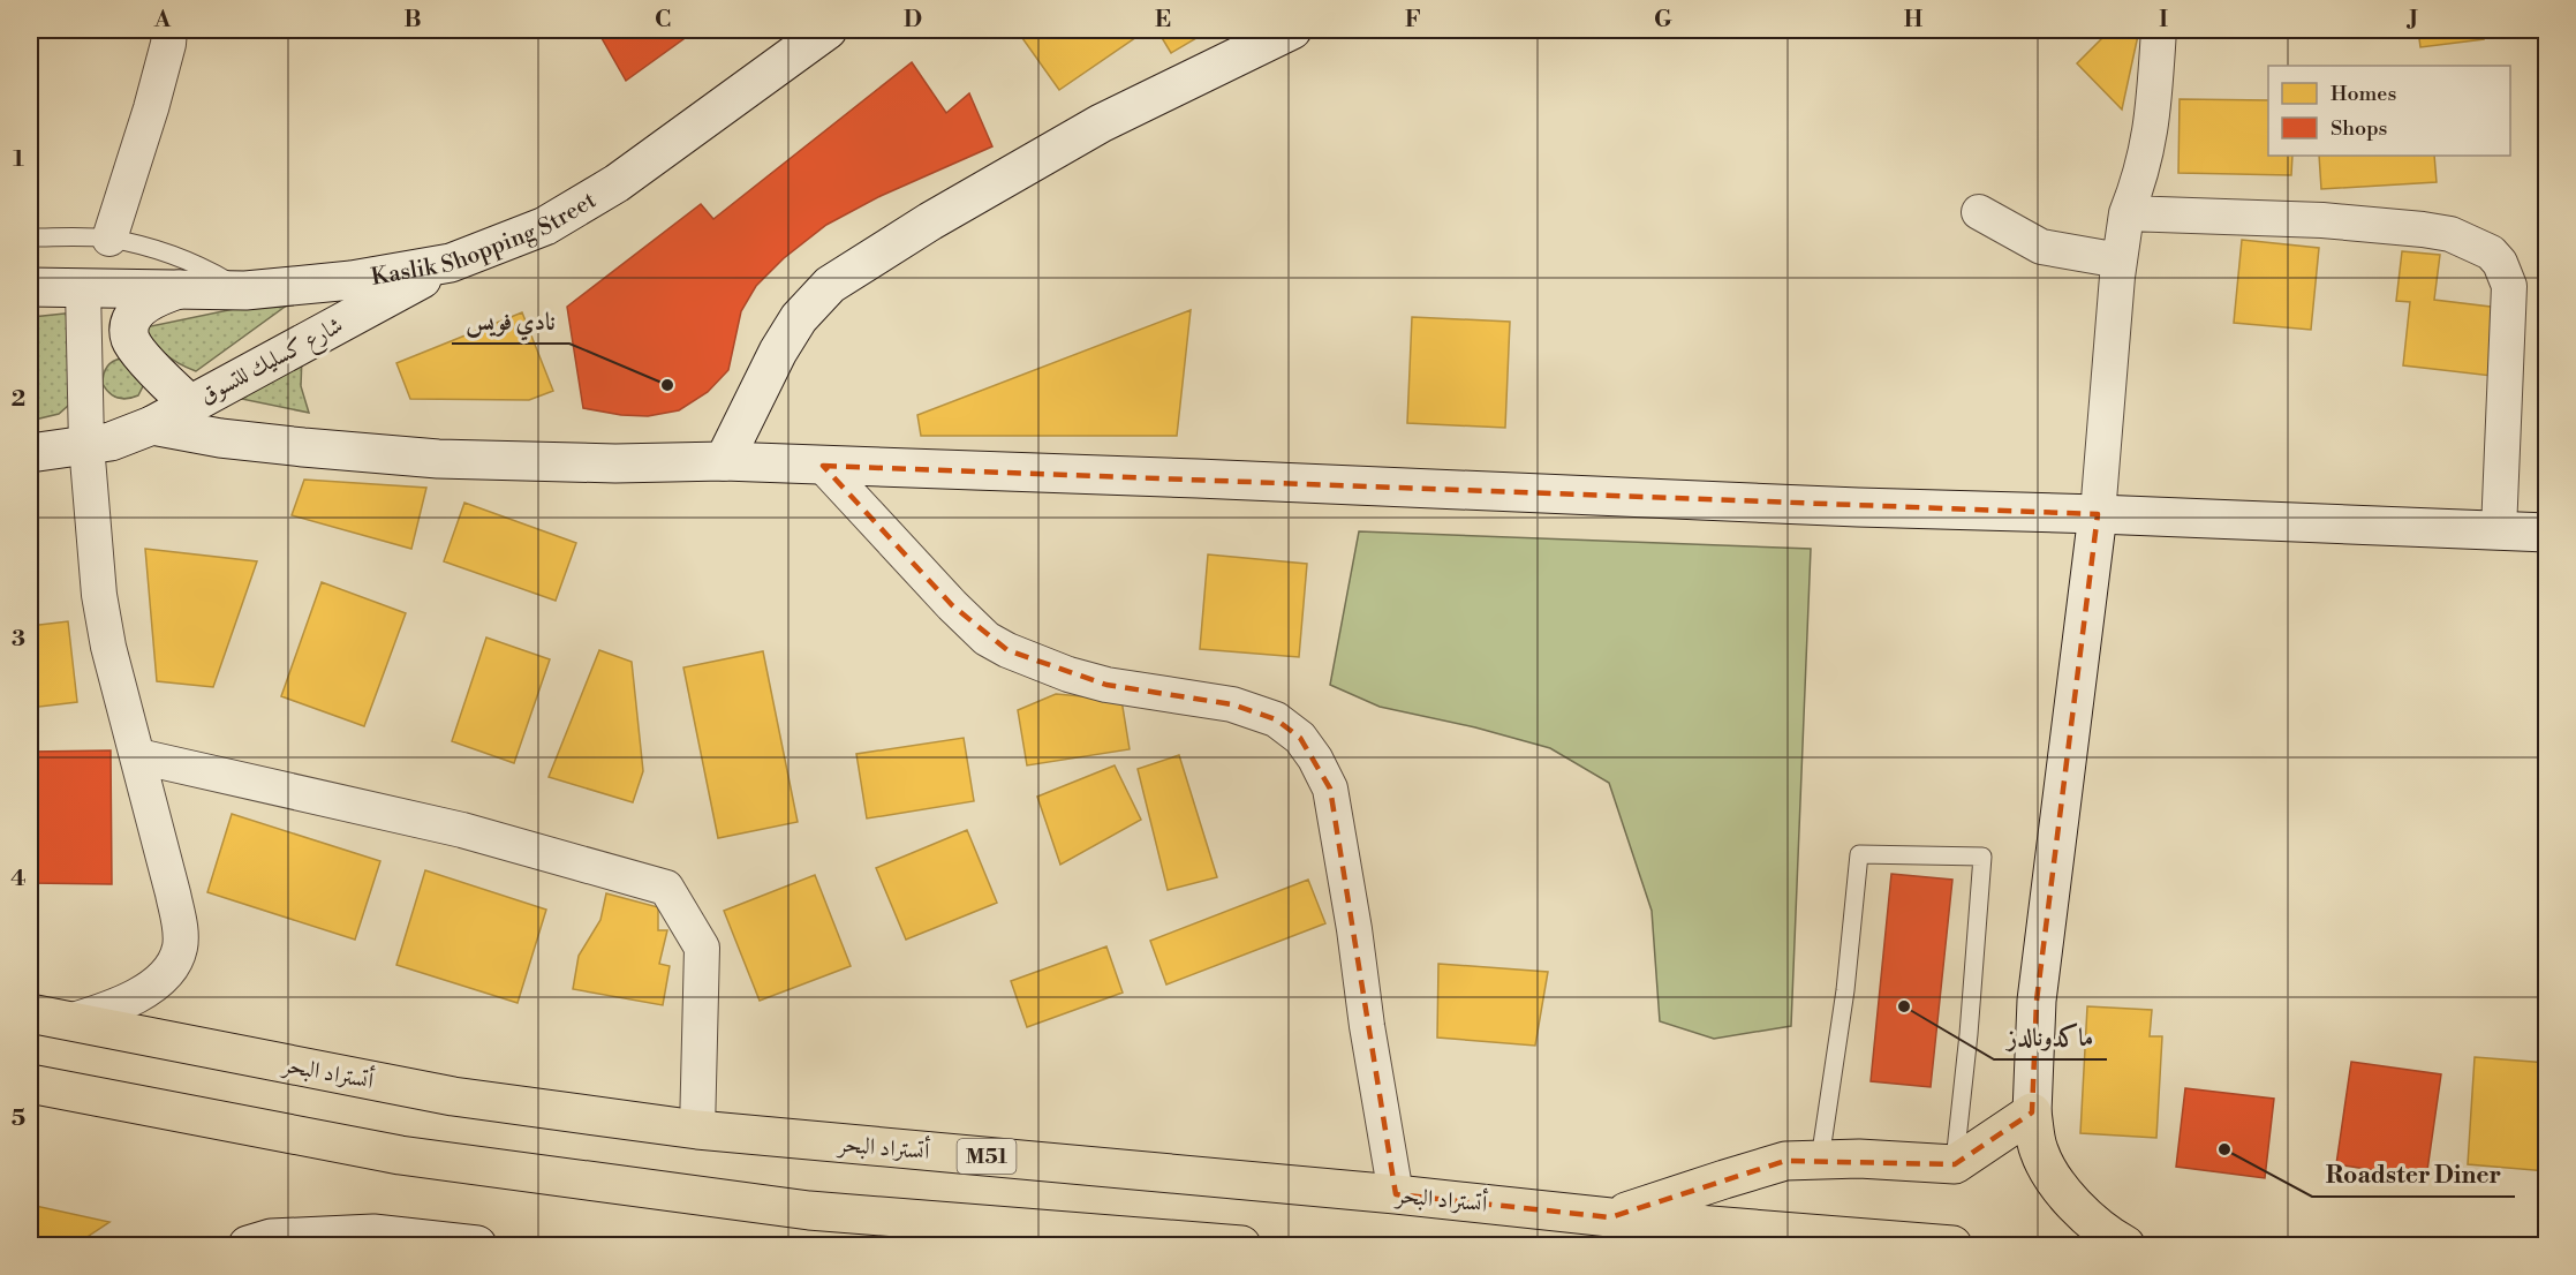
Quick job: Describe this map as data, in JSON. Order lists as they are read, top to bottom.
{
  "streets": {
    "highway": ["أتستراد البحر", "M51"],
    "street": ["Kaslik Shopping Street", "شارع كسليك للتسوق"]
  },
  "crossings": [
    ["Kaslik Shopping Street", "شارع كسليك للتسوق"]
  ],
  "places": ["نادي فويس", "ماكدونالدز", "Roadster Diner"],
  "legend": ["Homes", "Shops"],
  "grid": {
    "columns": [
      "A",
      "B",
      "C",
      "D",
      "E",
      "F",
      "G",
      "H",
      "I",
      "J"
    ],
    "rows": [
      "1",
      "2",
      "3",
      "4",
      "5"
    ]
  }
}
